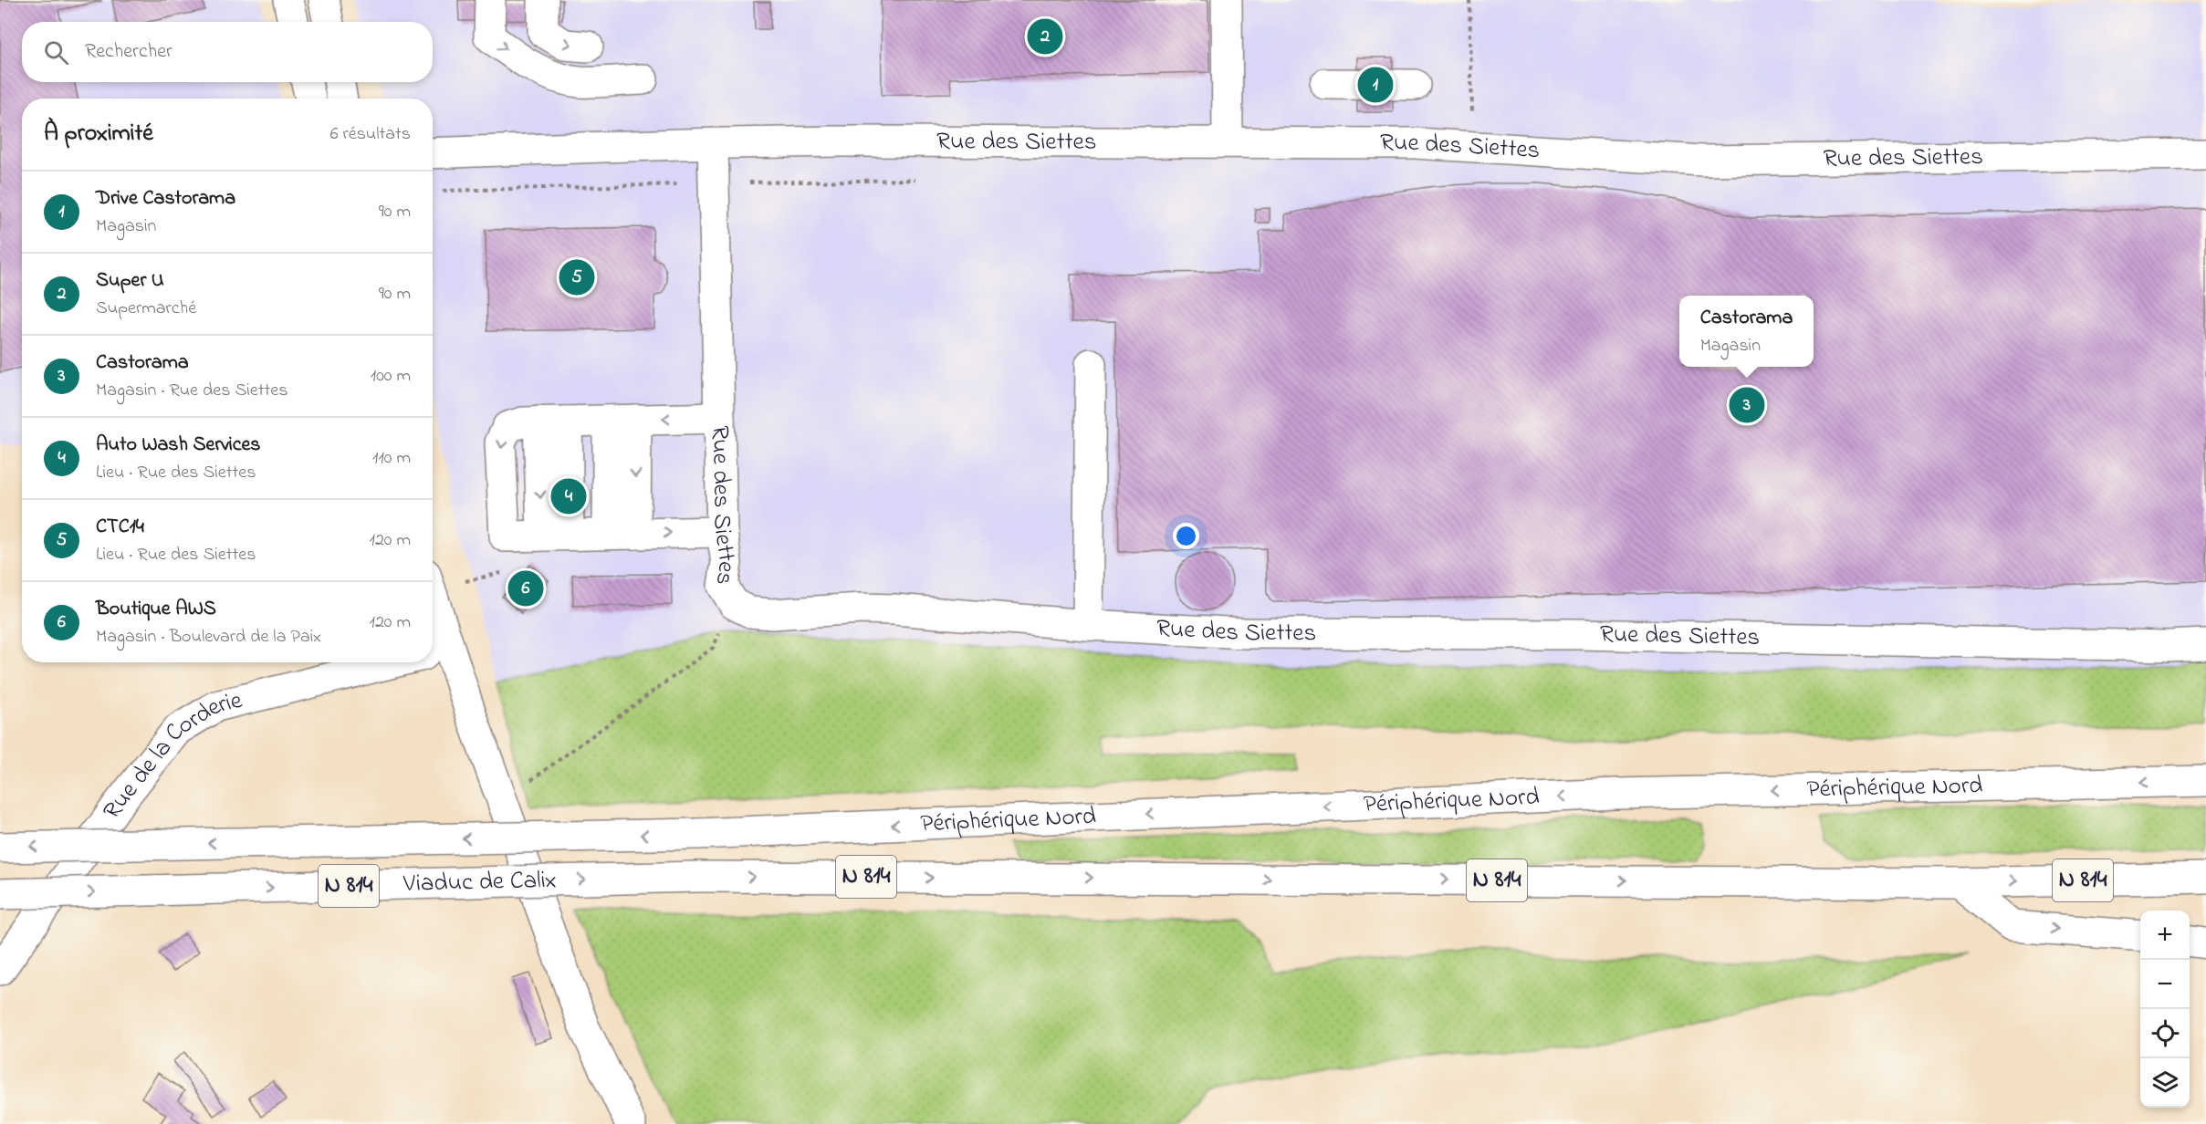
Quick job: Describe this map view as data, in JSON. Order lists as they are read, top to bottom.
{
  "streets": {
    "main road": [
      "Rue des Siettes",
      "Rue de la Corderie",
      "Périphérique Nord",
      "N 814",
      "Viaduc de Calix"
    ]
  },
  "crossings": [
    ["Périphérique Nord", "Viaduc de Calix"],
    ["N 814", "Viaduc de Calix"]
  ],
  "page": {
    "pins": [
      "2",
      "1",
      "5",
      "3",
      "4",
      "6"
    ],
    "search": "Rechercher",
    "heading": ["À proximité", "6 résultats"],
    "list": [
      {
        "mark": "1",
        "name": "Drive Castorama",
        "note": "Magasin",
        "value": "90 m"
      },
      {
        "mark": "2",
        "name": "Super U",
        "note": "Supermarché",
        "value": "90 m"
      },
      {
        "mark": "3",
        "name": "Castorama",
        "note": "Magasin · Rue des Siettes",
        "value": "100 m"
      },
      {
        "mark": "4",
        "name": "Auto Wash Services",
        "note": "Lieu · Rue des Siettes",
        "value": "110 m"
      },
      {
        "mark": "5",
        "name": "CTC14",
        "note": "Lieu · Rue des Siettes",
        "value": "120 m"
      },
      {
        "mark": "6",
        "name": "Boutique AWS",
        "note": "Magasin · Boulevard de la Paix",
        "value": "120 m"
      }
    ],
    "popup": ["Castorama", "Magasin"],
    "map_buttons": ["+", "−"]
  }
}
